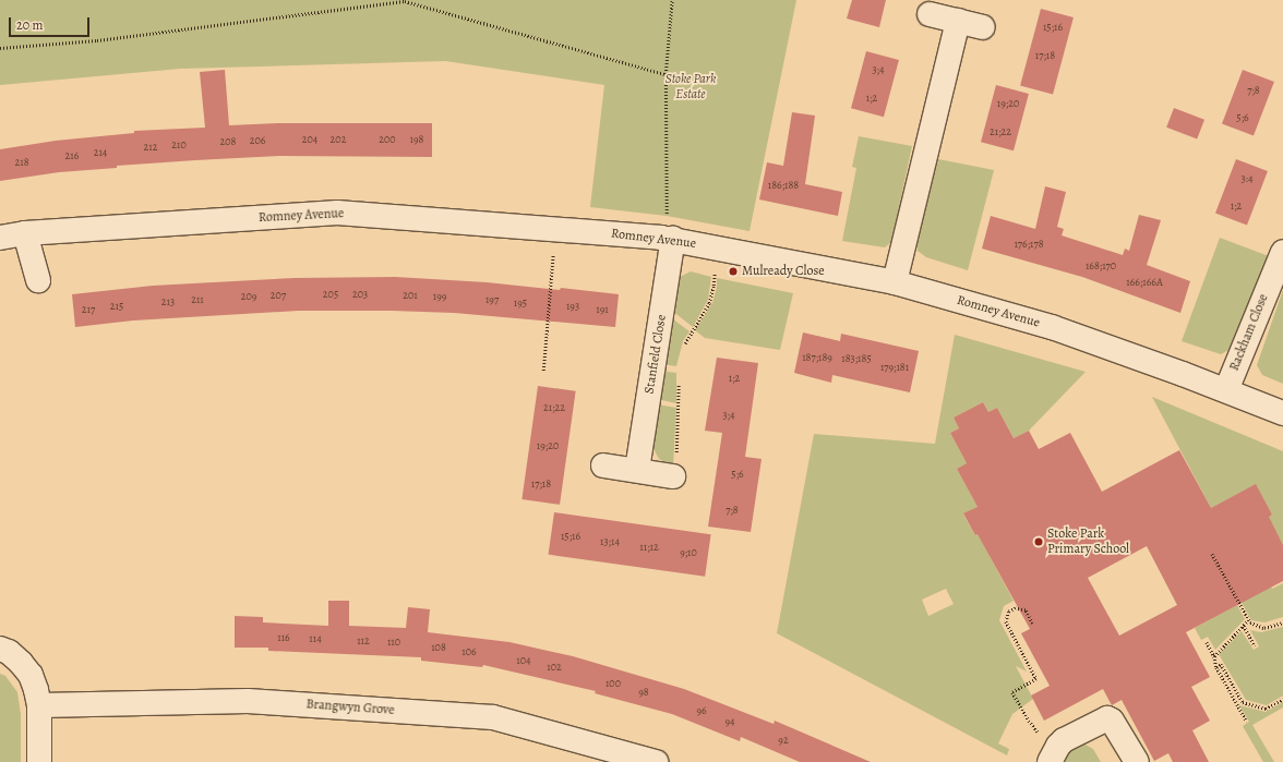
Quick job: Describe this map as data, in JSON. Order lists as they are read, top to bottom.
{
  "streets": {
    "street": [
      "Romney Avenue",
      "Rackham Close",
      "Stanfield Close",
      "Brangwyn Grove"
    ]
  },
  "crossings": [
    ["Romney Avenue", "Rackham Close"],
    ["Romney Avenue", "Stanfield Close"]
  ],
  "parks": ["Stoke Park Estate"],
  "places": ["Mulready Close", "Stoke Park Primary School"],
  "house_numbers": [
    "15;16",
    "17;18",
    "3;4",
    "7;8",
    "1;2",
    "19;20",
    "5;6",
    "21;22",
    "204",
    "202",
    "200",
    "198",
    "206",
    "208",
    "210",
    "212",
    "214",
    "216",
    "218",
    "3:4",
    "186;188",
    "1;2",
    "176;178",
    "168;170",
    "166;166A",
    "205",
    "203",
    "207",
    "201",
    "209",
    "199",
    "211",
    "197",
    "213",
    "195",
    "215",
    "193",
    "217",
    "191",
    "187;189",
    "183;185",
    "179;181",
    "1;2",
    "21;22",
    "3;4",
    "19;20",
    "5;6",
    "17;18",
    "7;8",
    "15;16",
    "13;14",
    "11;12",
    "9;10",
    "116",
    "114",
    "112",
    "110",
    "108",
    "106",
    "104",
    "102",
    "100",
    "98",
    "96",
    "94",
    "92"
  ],
  "scale_bar": "20 m"
}
